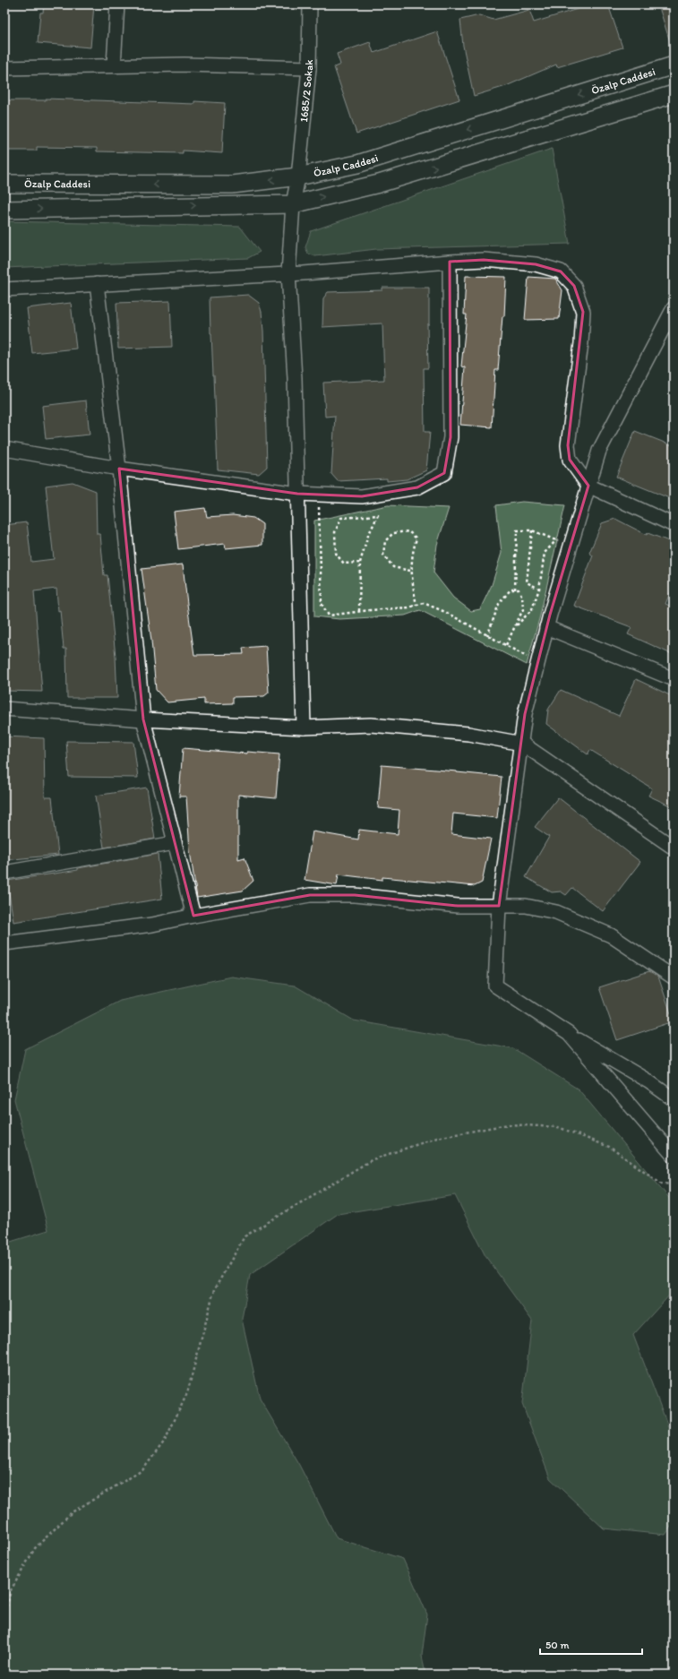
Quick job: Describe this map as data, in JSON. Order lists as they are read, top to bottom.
{
  "streets": {
    "main road": ["Özalp Caddesi"],
    "street": ["1685/2 Sokak"]
  },
  "crossings": [
    ["Özalp Caddesi", "1685/2 Sokak"]
  ],
  "scale_bar": "50 m"
}
